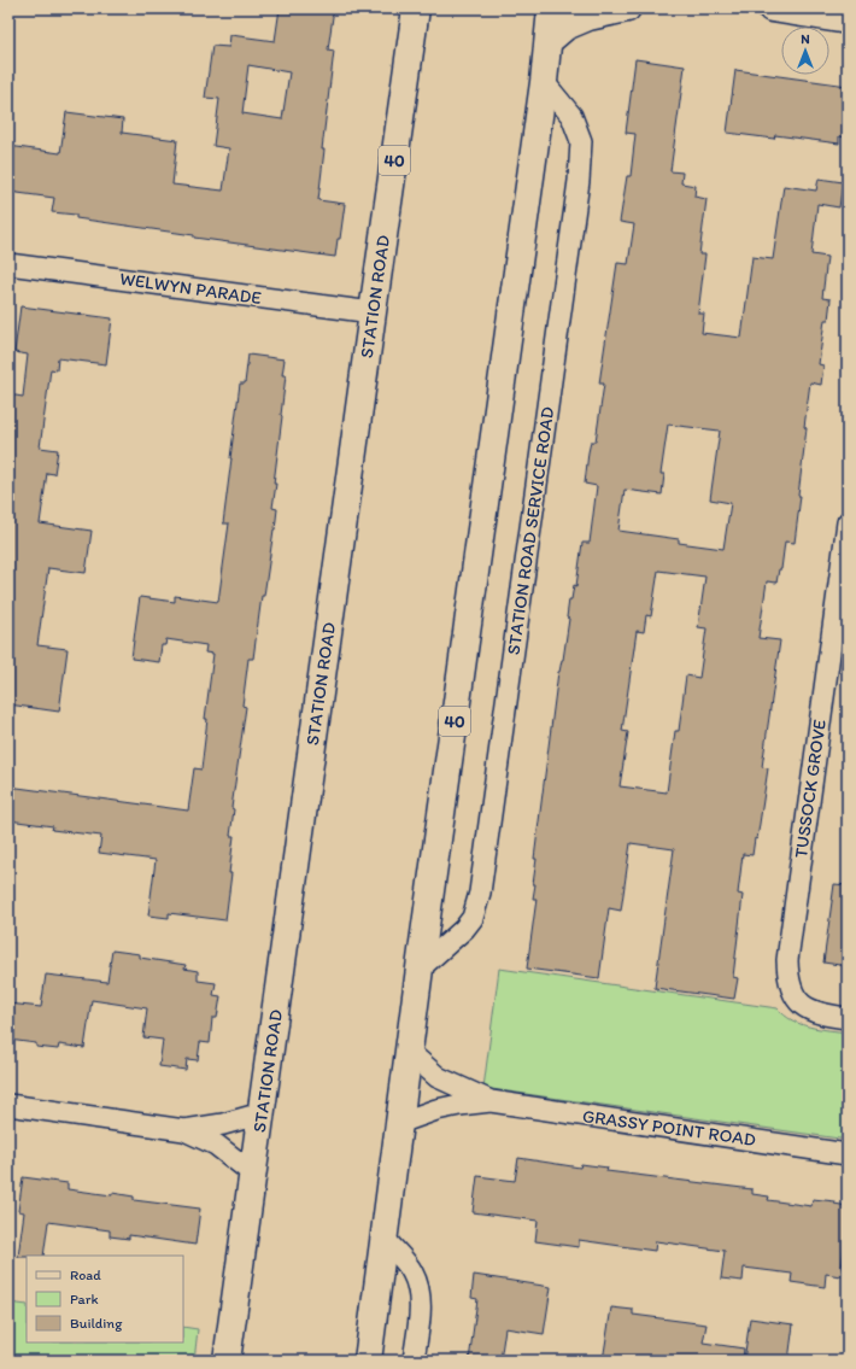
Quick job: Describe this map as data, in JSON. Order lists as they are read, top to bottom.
{
  "streets": {
    "main road": ["40", "STATION ROAD"],
    "street": [
      "WELWYN PARADE",
      "STATION ROAD SERVICE ROAD",
      "TUSSOCK GROVE",
      "GRASSY POINT ROAD"
    ]
  },
  "crossings": [
    ["40", "STATION ROAD SERVICE ROAD"],
    ["40", "GRASSY POINT ROAD"],
    ["WELWYN PARADE", "STATION ROAD"]
  ],
  "legend": ["Road", "Park", "Building"],
  "north": "top"
}
